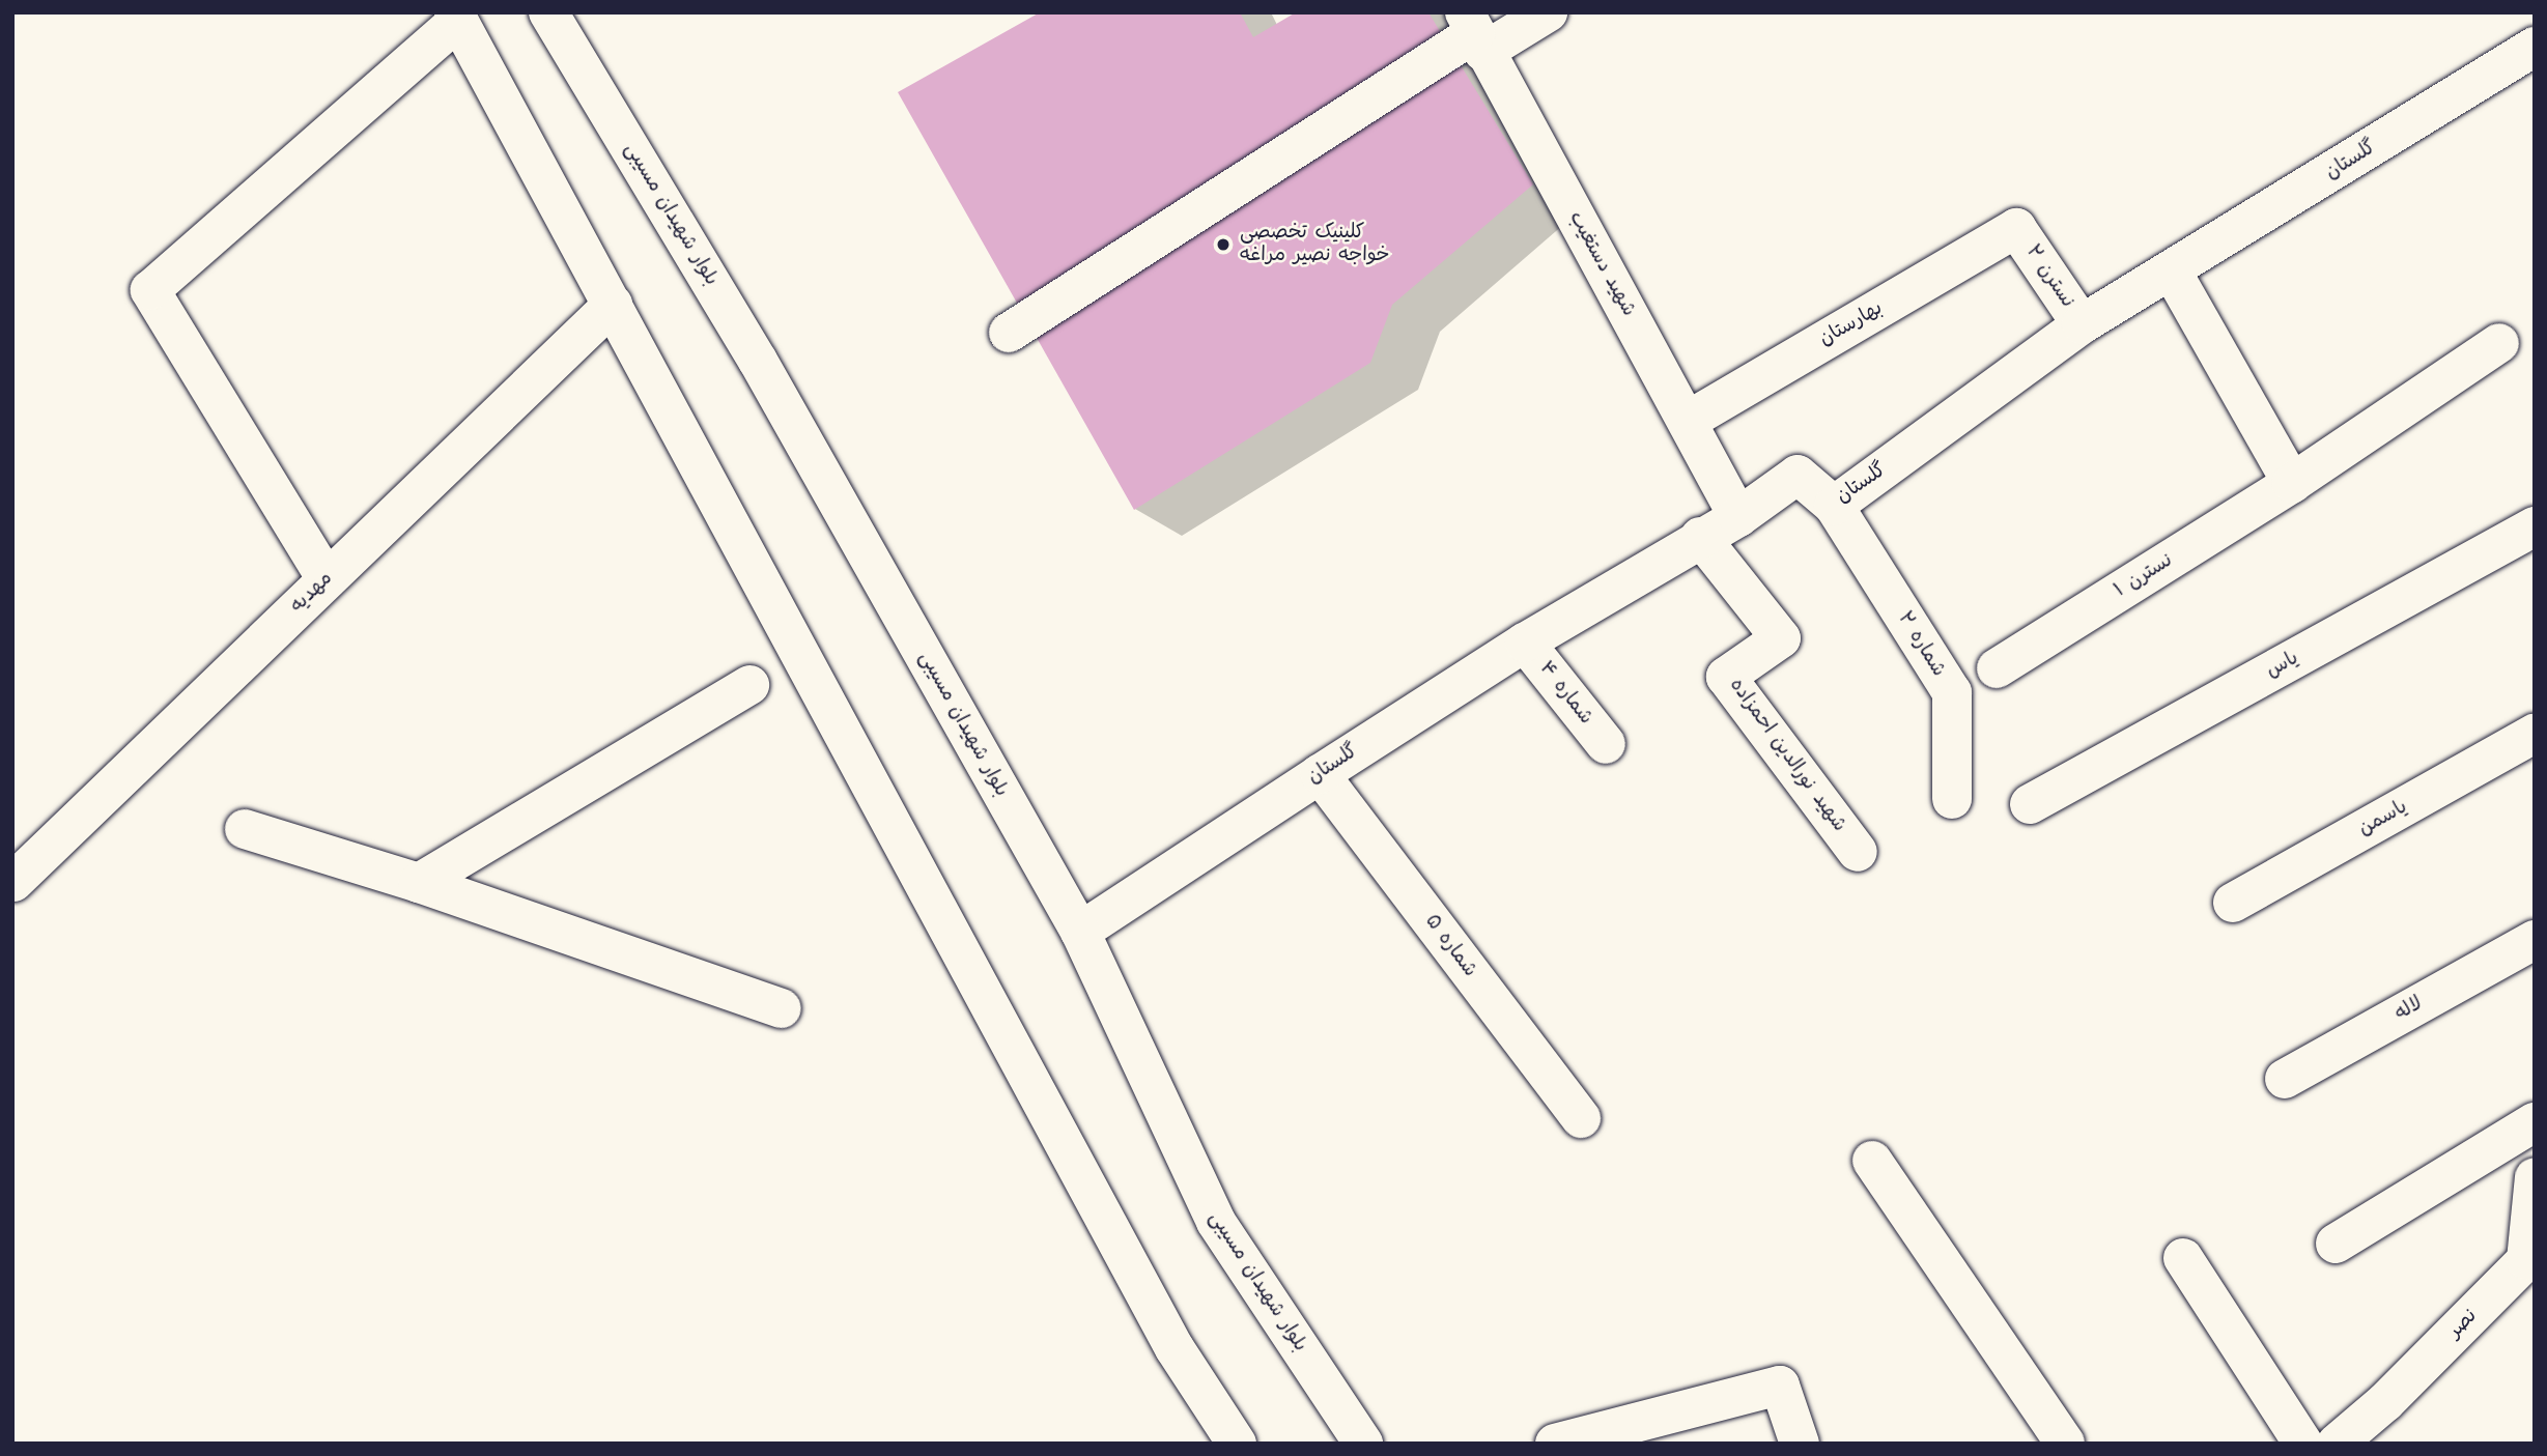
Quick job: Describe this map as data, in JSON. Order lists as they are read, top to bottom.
{
  "streets": {
    "street": [
      "گلستان",
      "بلوار شهیدان مسیبی",
      "شهید دستغیب",
      "نسترن ۲",
      "بهارستان",
      "نسترن ۱",
      "مهدیه",
      "شماره ۲",
      "یاس",
      "شماره ۴",
      "شهید نورالدین احمزاده",
      "یاسمن",
      "شماره ۵",
      "لاله",
      "نصر"
    ]
  },
  "crossings": [
    ["گلستان", "بلوار شهیدان مسیبی"],
    ["گلستان", "شهید دستغیب"],
    ["گلستان", "نسترن ۲"],
    ["گلستان", "شماره ۲"],
    ["گلستان", "شماره ۴"],
    ["گلستان", "شهید نورالدین احمزاده"],
    ["گلستان", "شماره ۵"],
    ["شهید دستغیب", "بهارستان"],
    ["نسترن ۲", "بهارستان"]
  ],
  "places": ["کلینیک تخصصی خواجه نصیر مراغه"]
}
